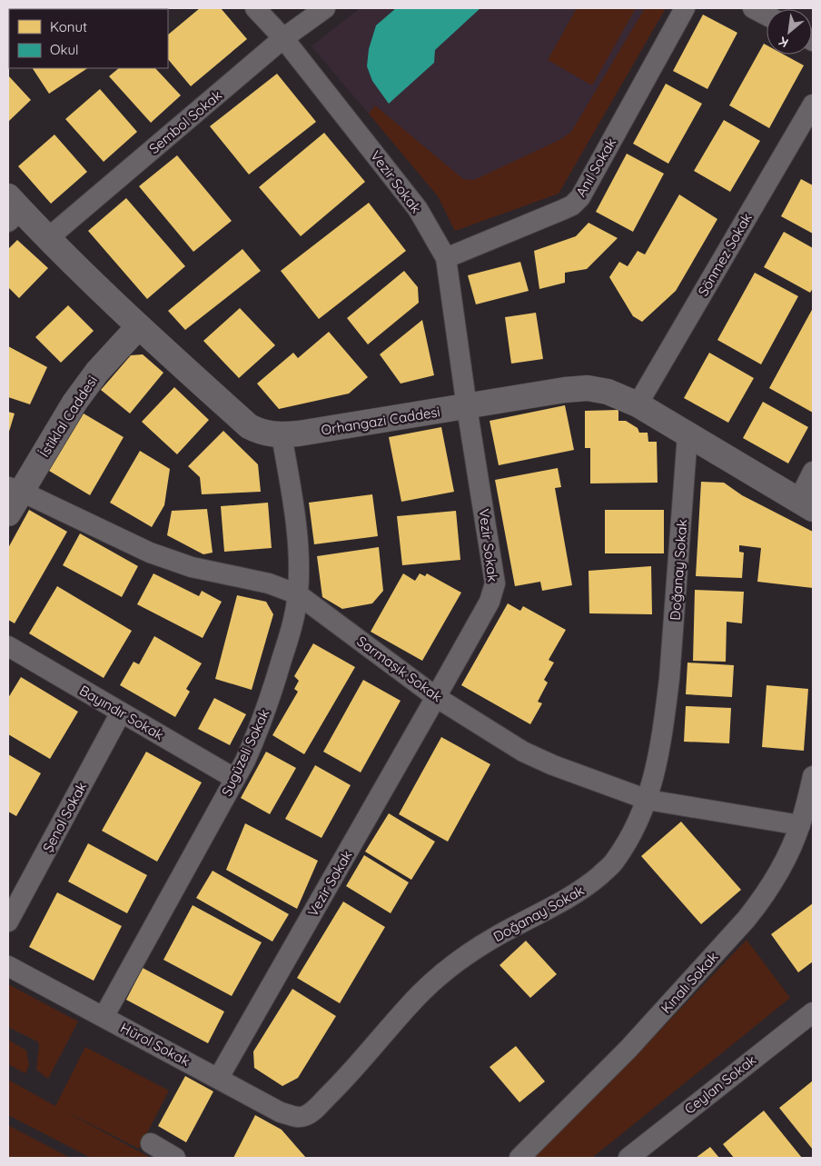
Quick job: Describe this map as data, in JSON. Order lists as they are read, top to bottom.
{
  "streets": {
    "street": [
      "Sembol Sokak",
      "Anıl Sokak",
      "Vezir Sokak",
      "Sönmez Sokak",
      "İstiklal Caddesi",
      "Orhangazi Caddesi",
      "Doğanay Sokak",
      "Sarmaşık Sokak",
      "Bayındır Sokak",
      "Sugüzeli Sokak",
      "Şenol Sokak",
      "Kınalı Sokak",
      "Hürol Sokak",
      "Ceylan Sokak"
    ]
  },
  "crossings": [
    ["Sembol Sokak", "Vezir Sokak"],
    ["Sembol Sokak", "Orhangazi Caddesi"],
    ["Anıl Sokak", "Vezir Sokak"],
    ["Vezir Sokak", "Orhangazi Caddesi"],
    ["Vezir Sokak", "Sarmaşık Sokak"],
    ["Vezir Sokak", "Hürol Sokak"],
    ["Sönmez Sokak", "Orhangazi Caddesi"],
    ["İstiklal Caddesi", "Orhangazi Caddesi"],
    ["İstiklal Caddesi", "Sarmaşık Sokak"],
    ["Orhangazi Caddesi", "Doğanay Sokak"],
    ["Orhangazi Caddesi", "Sugüzeli Sokak"],
    ["Doğanay Sokak", "Sarmaşık Sokak"],
    ["Doğanay Sokak", "Hürol Sokak"],
    ["Sarmaşık Sokak", "Sugüzeli Sokak"],
    ["Sarmaşık Sokak", "Kınalı Sokak"],
    ["Bayındır Sokak", "Sugüzeli Sokak"],
    ["Bayındır Sokak", "Şenol Sokak"],
    ["Sugüzeli Sokak", "Hürol Sokak"]
  ],
  "legend": ["Konut", "Okul"],
  "north": "bottom left"
}
